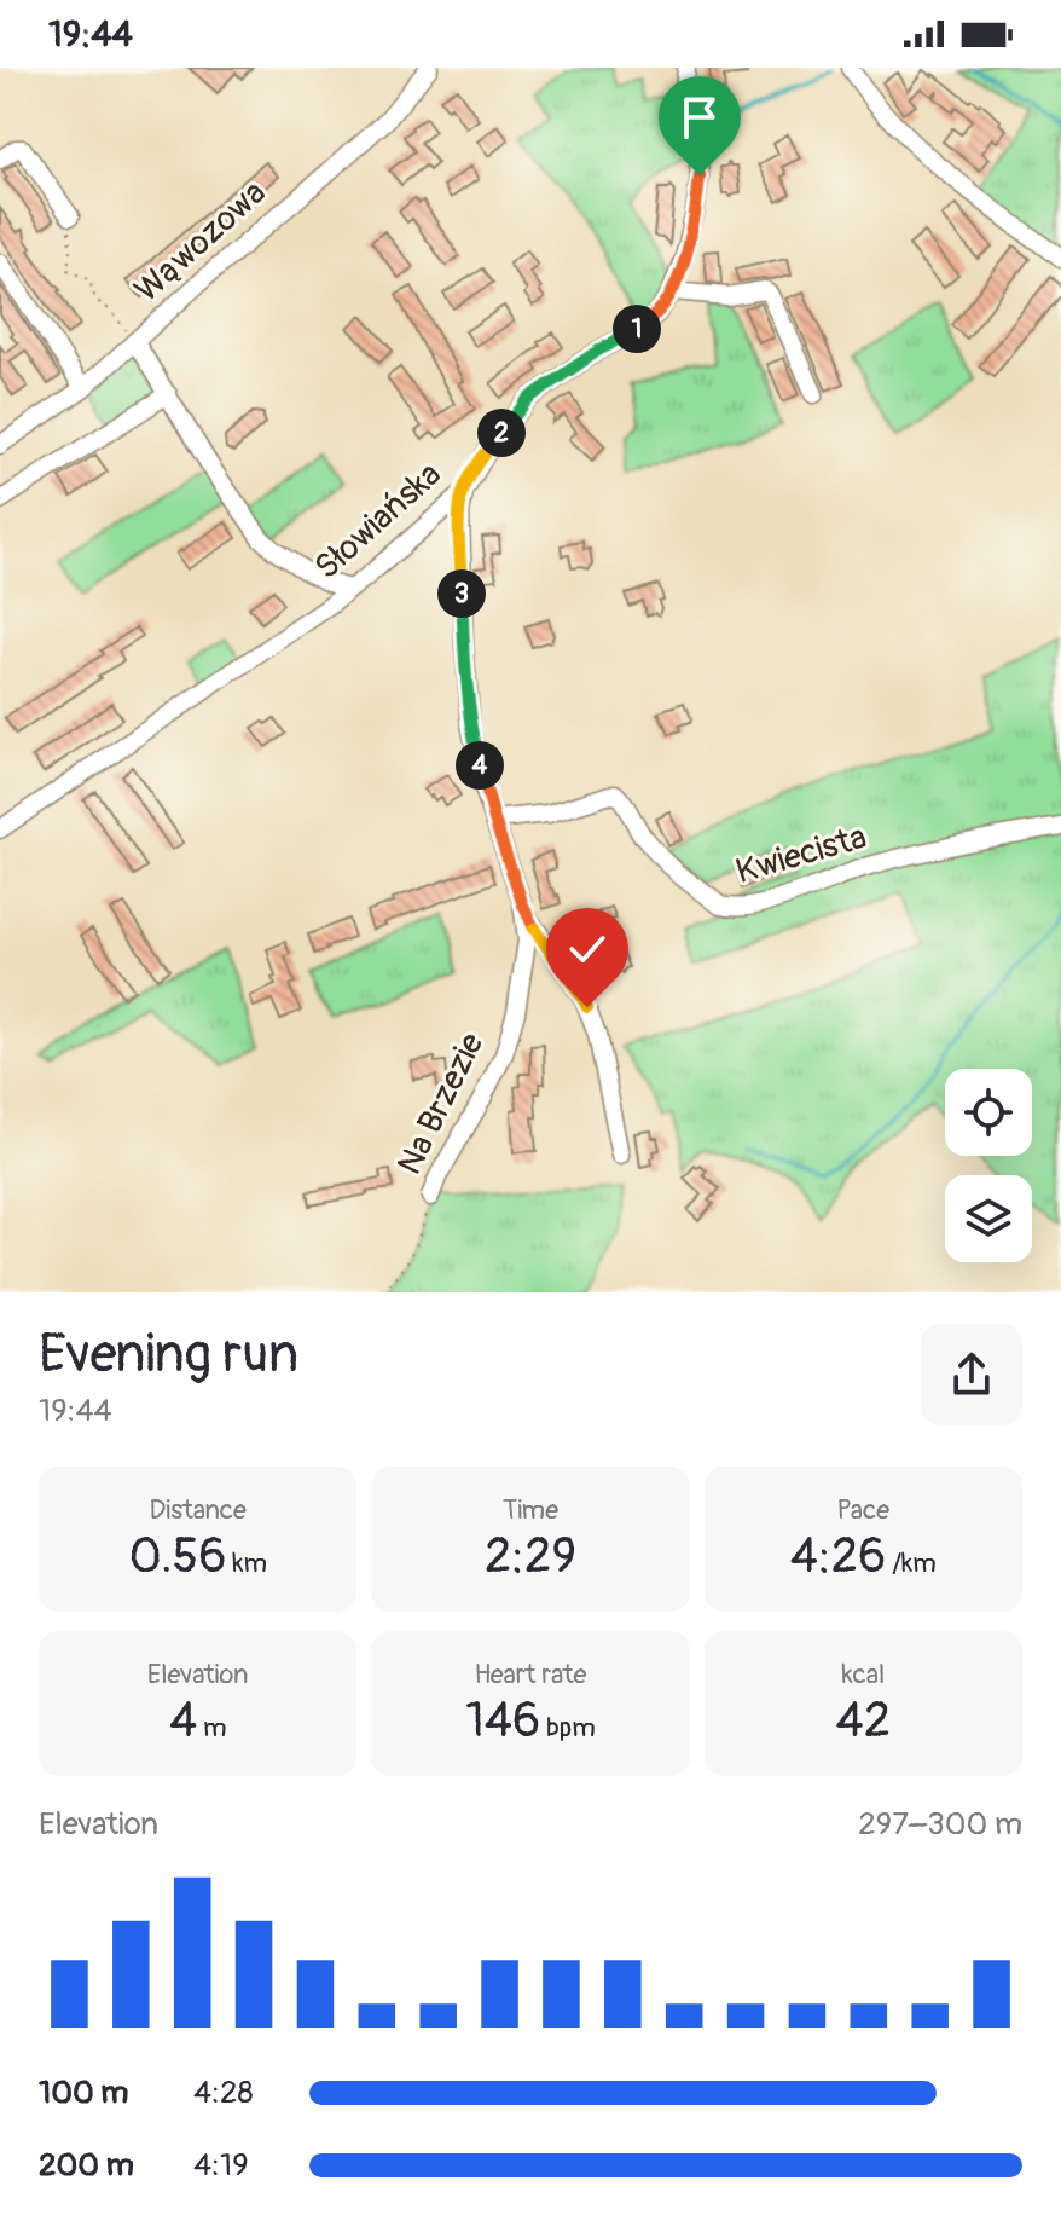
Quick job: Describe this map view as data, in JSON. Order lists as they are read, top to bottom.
{
  "streets": {
    "street": [
      "Wąwozowa",
      "Słowiańska",
      "Kwiecista",
      "Na Brzezie"
    ]
  },
  "crossings": [
    ["Słowiańska", "Na Brzezie"],
    ["Kwiecista", "Na Brzezie"]
  ],
  "page": {
    "status": "19:44",
    "pins": [
      "1",
      "2",
      "3",
      "4"
    ],
    "heading": ["Evening run", "19:44"],
    "stats": [
      ["Distance", "0.56 km"],
      ["Time", "2:29"],
      ["Pace", "4:26 /km"],
      ["Elevation", "4 m"],
      ["Heart rate", "146 bpm"],
      ["kcal", "42"]
    ],
    "chart": ["Elevation", "297–300 m"],
    "list": [
      {
        "name": "100 m",
        "note": "4:28"
      },
      {
        "name": "200 m",
        "note": "4:19"
      }
    ]
  }
}
